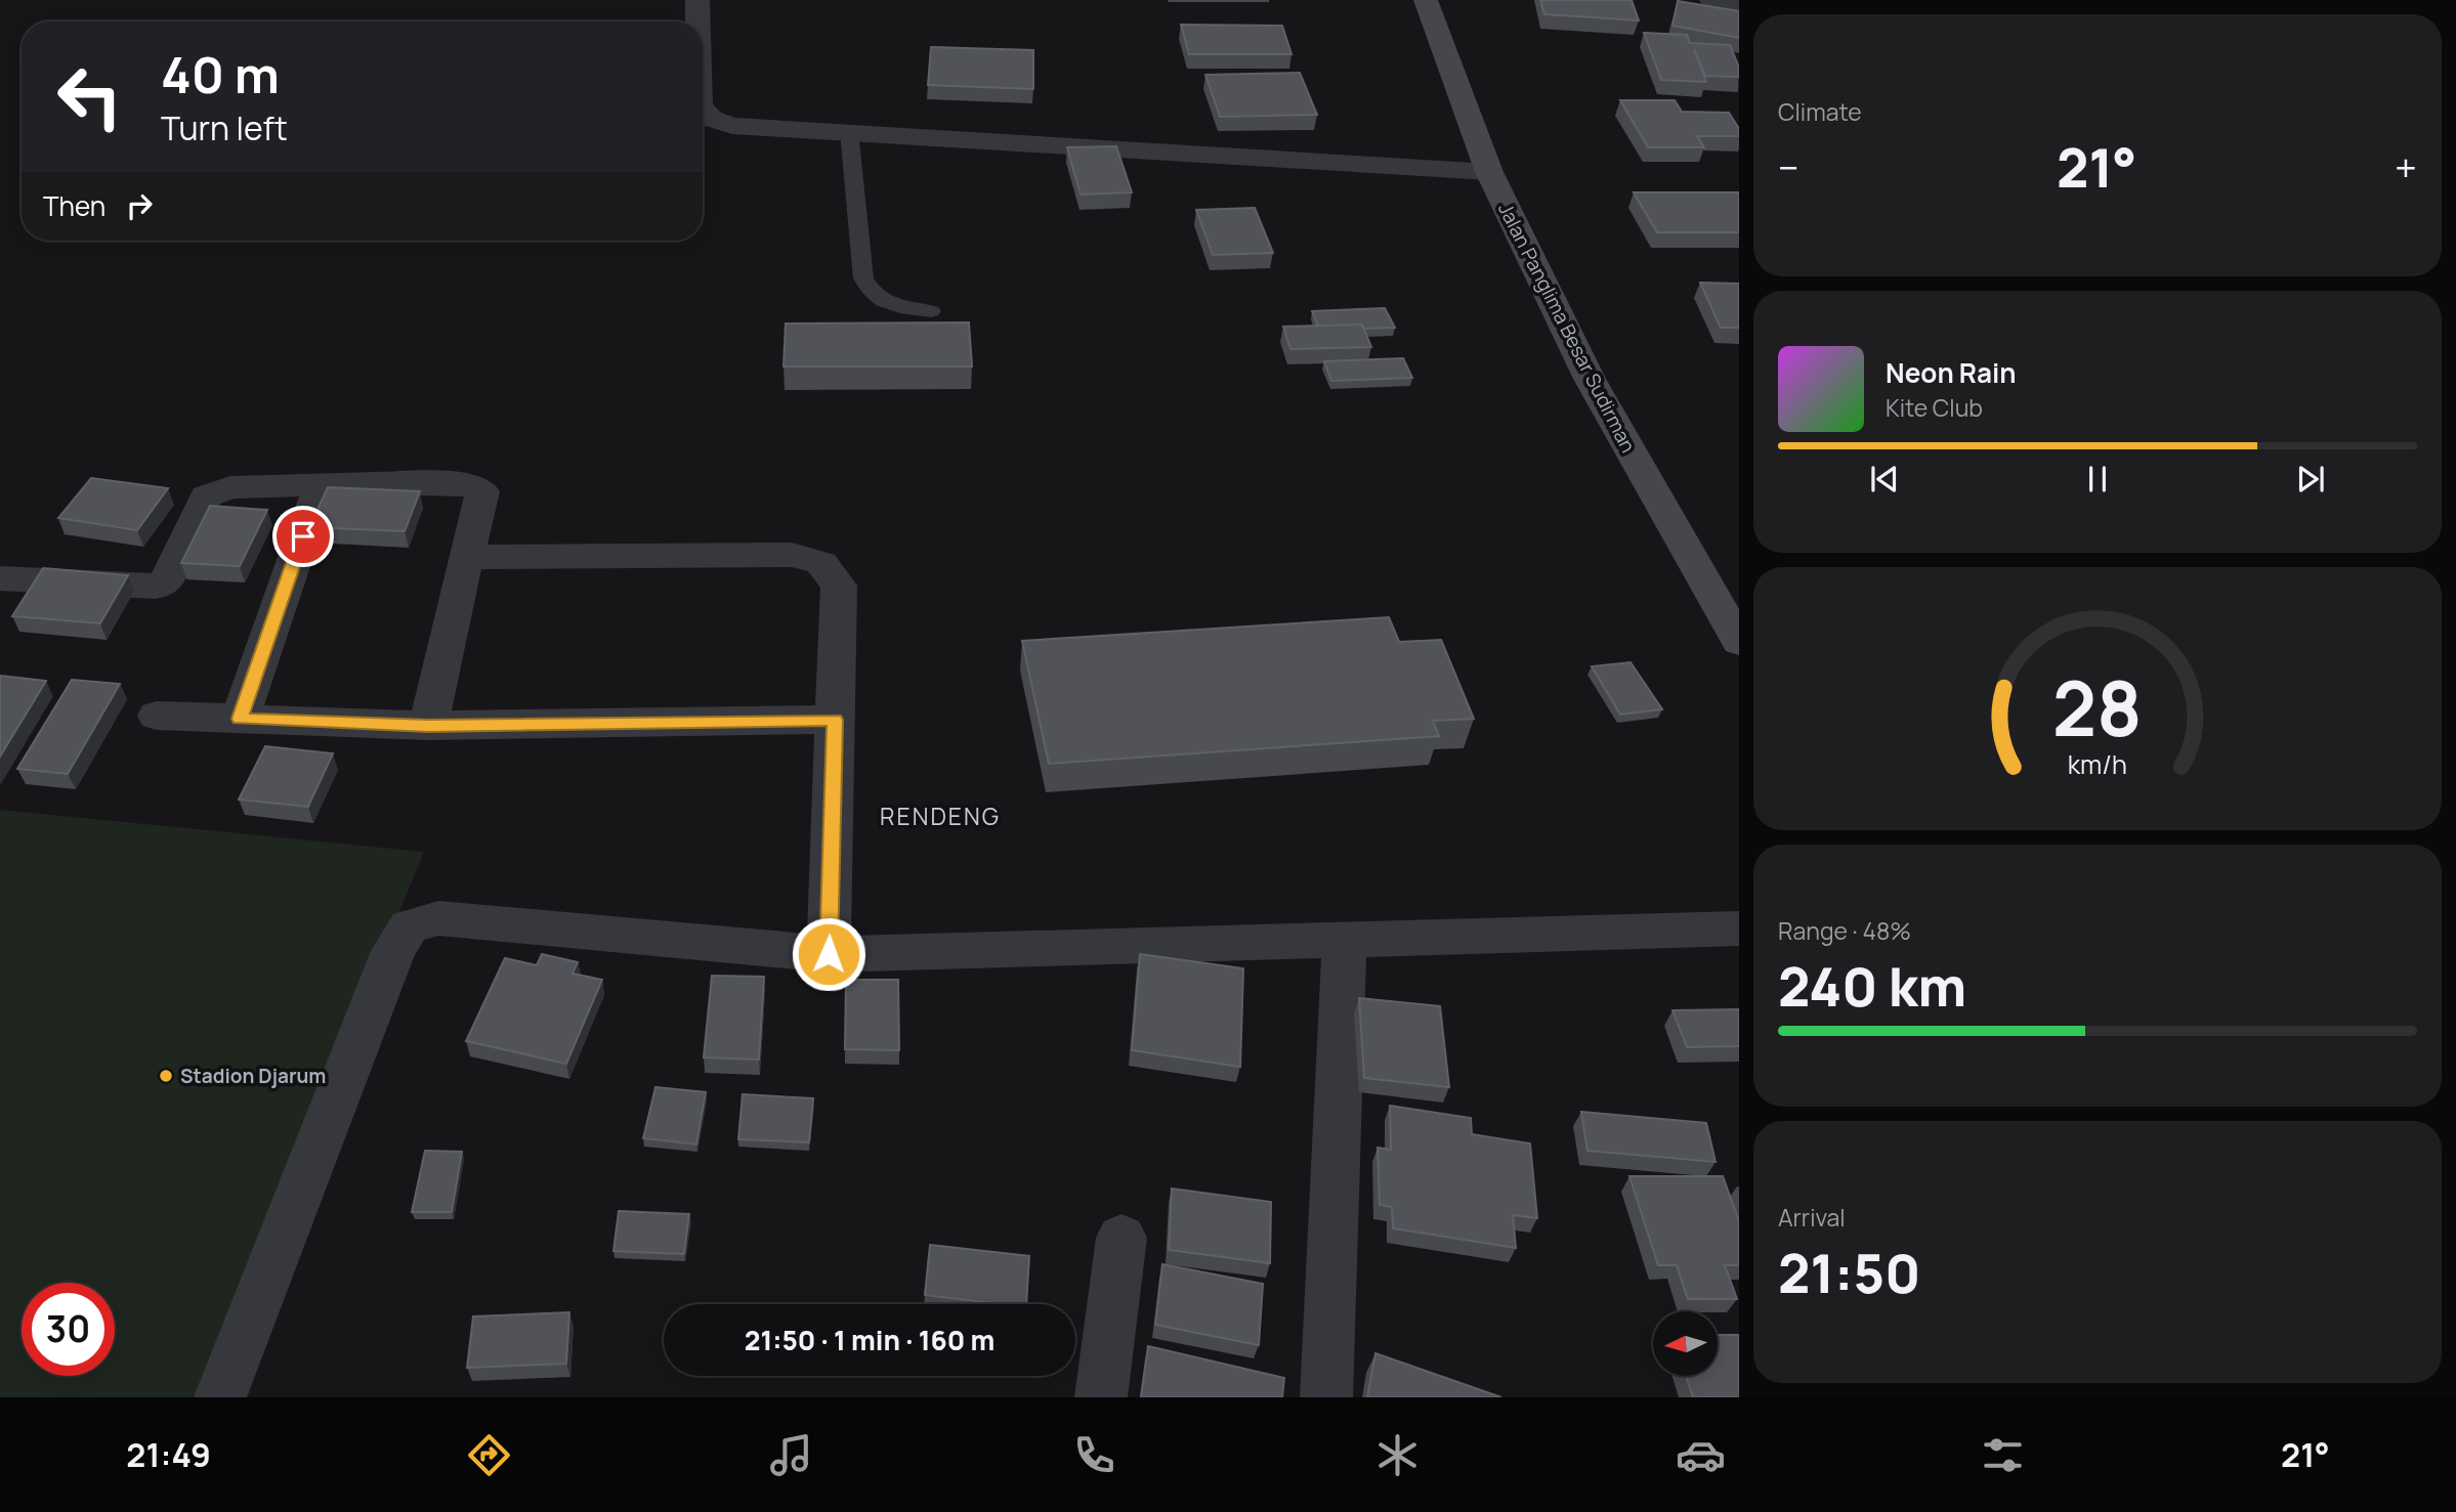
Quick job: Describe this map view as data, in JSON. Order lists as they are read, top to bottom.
{
  "streets": {
    "main road": ["Jalan Panglima Besar Sudirman"]
  },
  "districts": ["RENDENG"],
  "places": ["Stadion Djarum"],
  "north": "left",
  "page": {
    "tile": [
      "Climate",
      ["Range · 48%", "240 km"],
      ["Arrival", "21:50"]
    ],
    "turn": ["40 m", "Turn left"],
    "heat": ["−", "21°", "+"],
    "then": "Then",
    "song": ["Neon Rain", "Kite Club"],
    "limit": "30",
    "trip": "21:50 · 1 min · 160 m",
    "tabs": ["21:49", "21°"],
    "gauge": ["28", "km/h"]
  }
}
